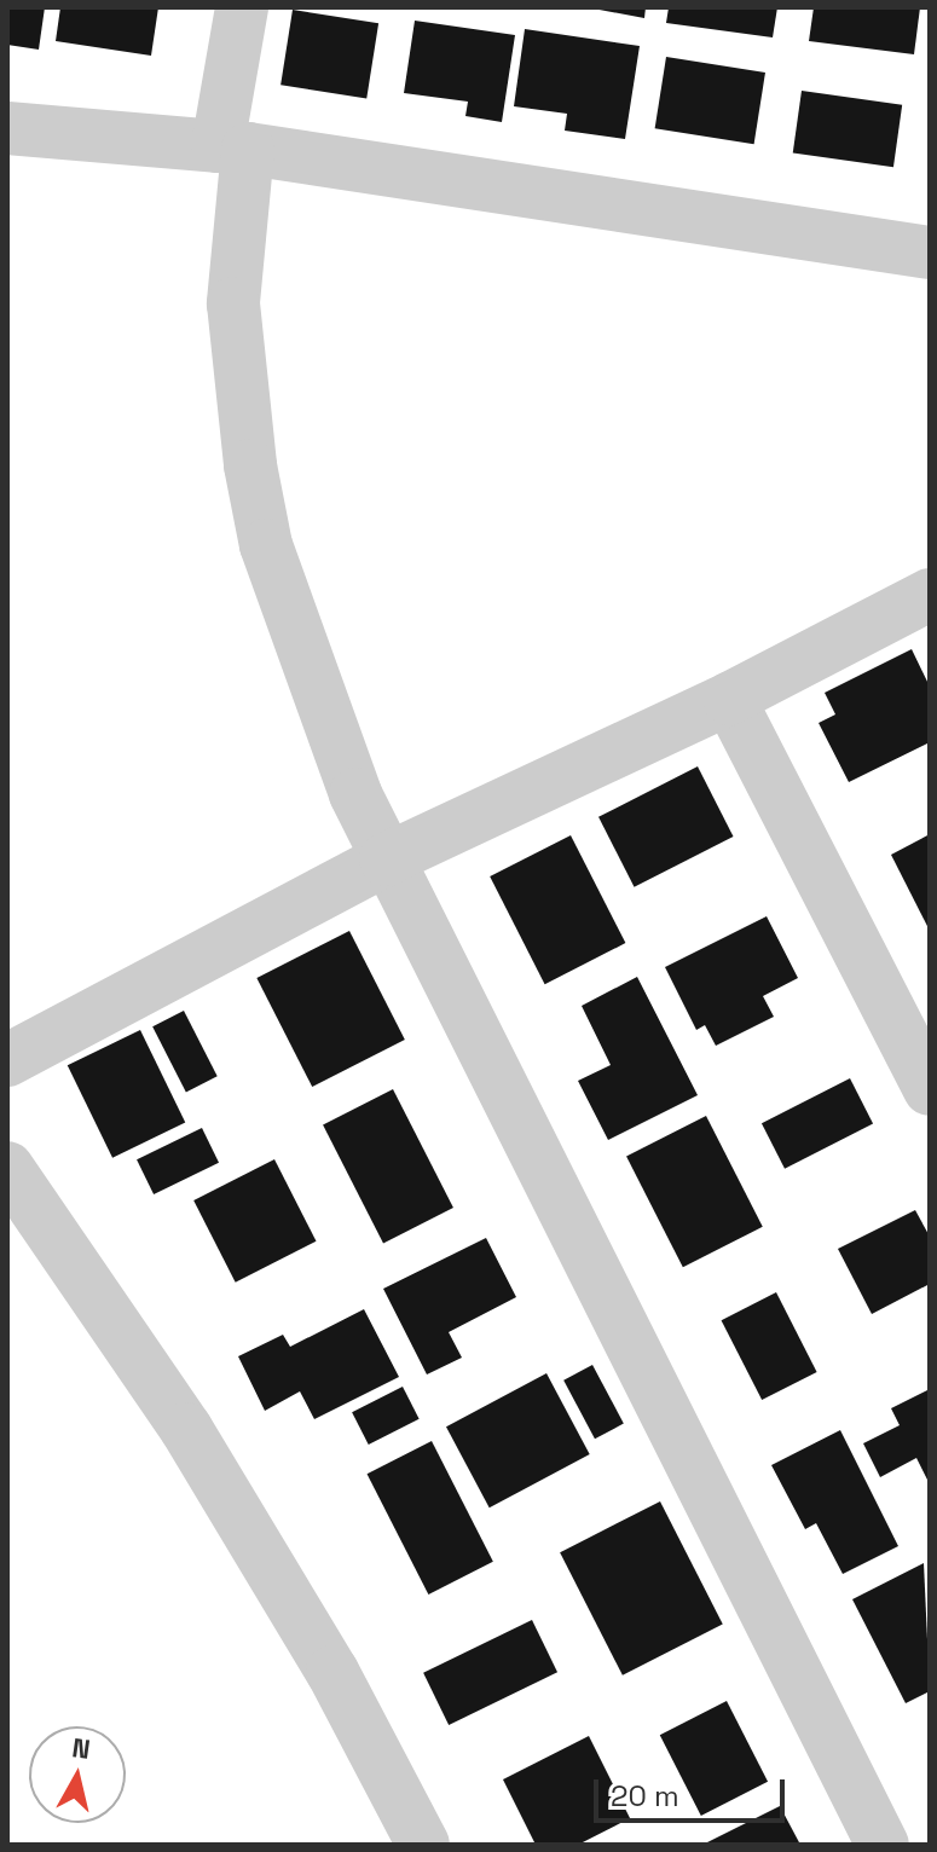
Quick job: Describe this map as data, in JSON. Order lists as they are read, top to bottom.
{
  "scale_bar": "20 m",
  "north": "top"
}
